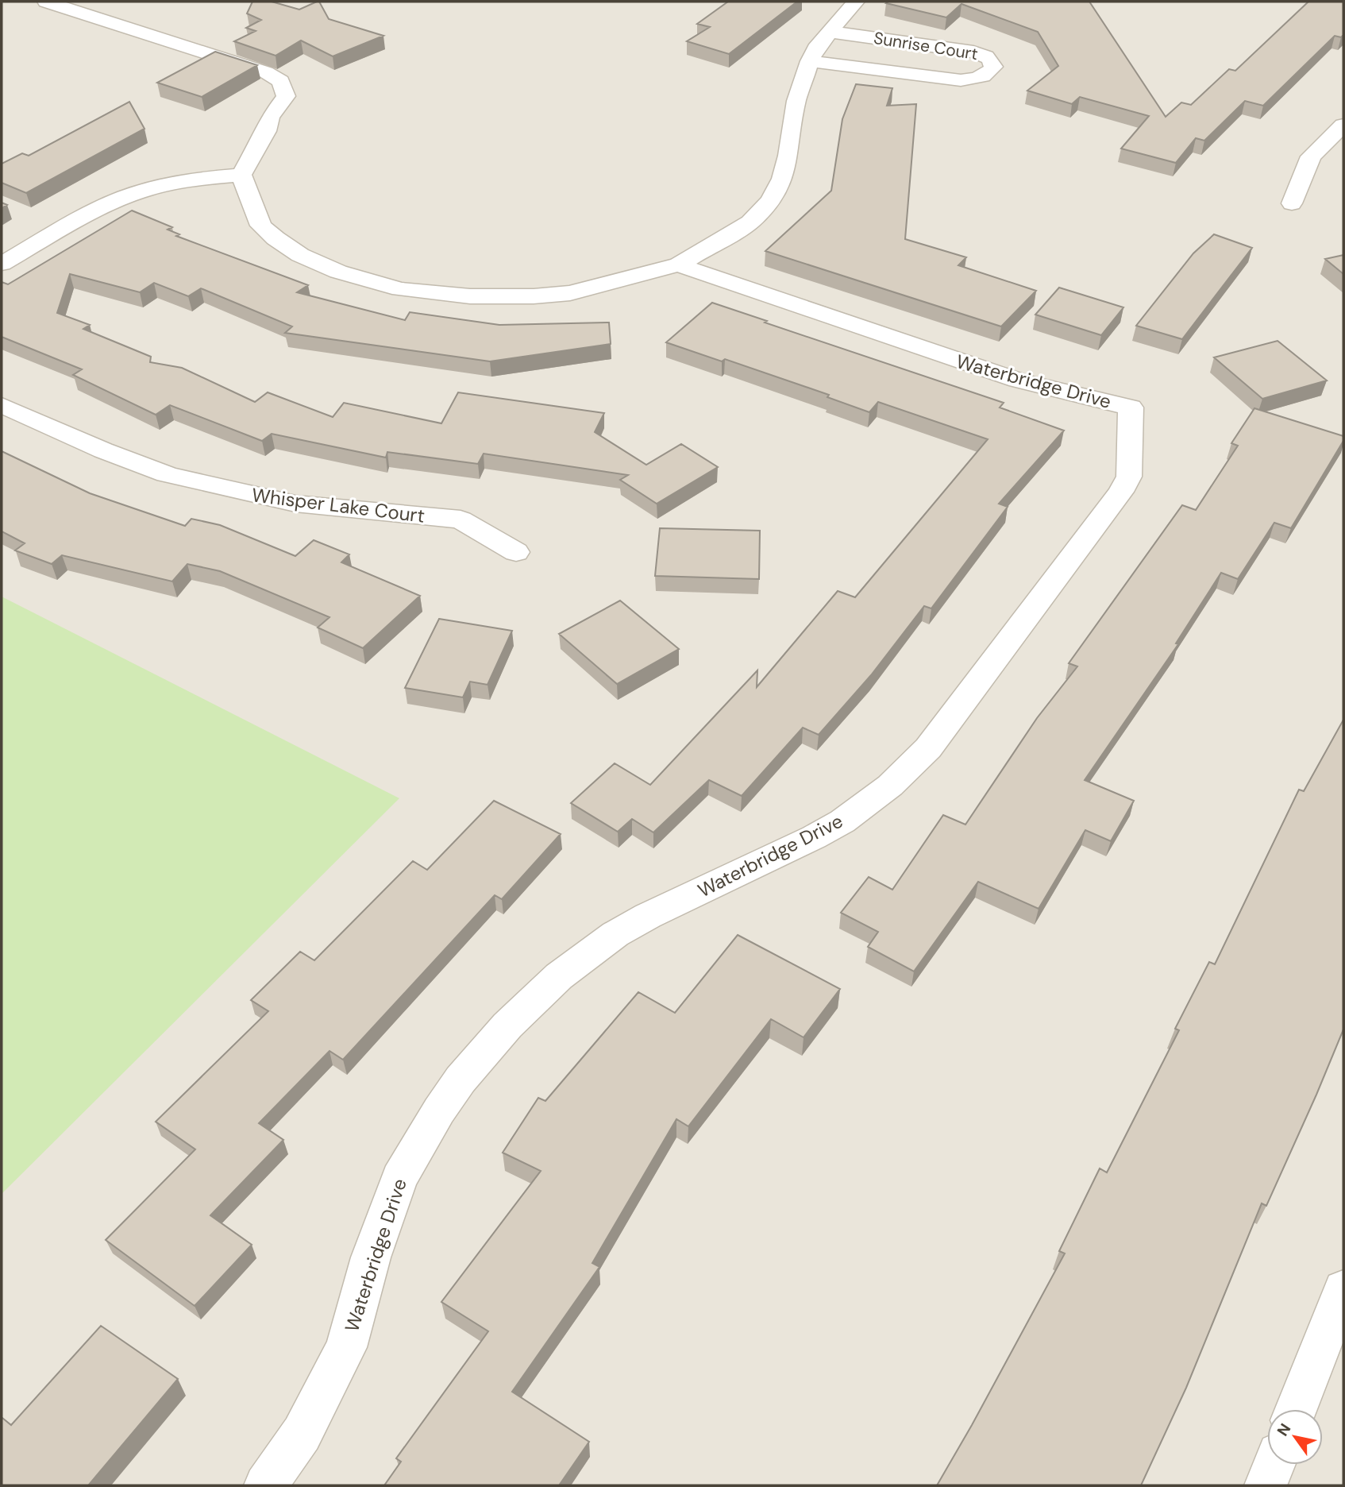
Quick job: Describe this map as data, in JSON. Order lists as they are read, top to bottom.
{
  "streets": {
    "street": ["Sunrise Court", "Waterbridge Drive", "Whisper Lake Court"]
  },
  "north": "top left"
}
